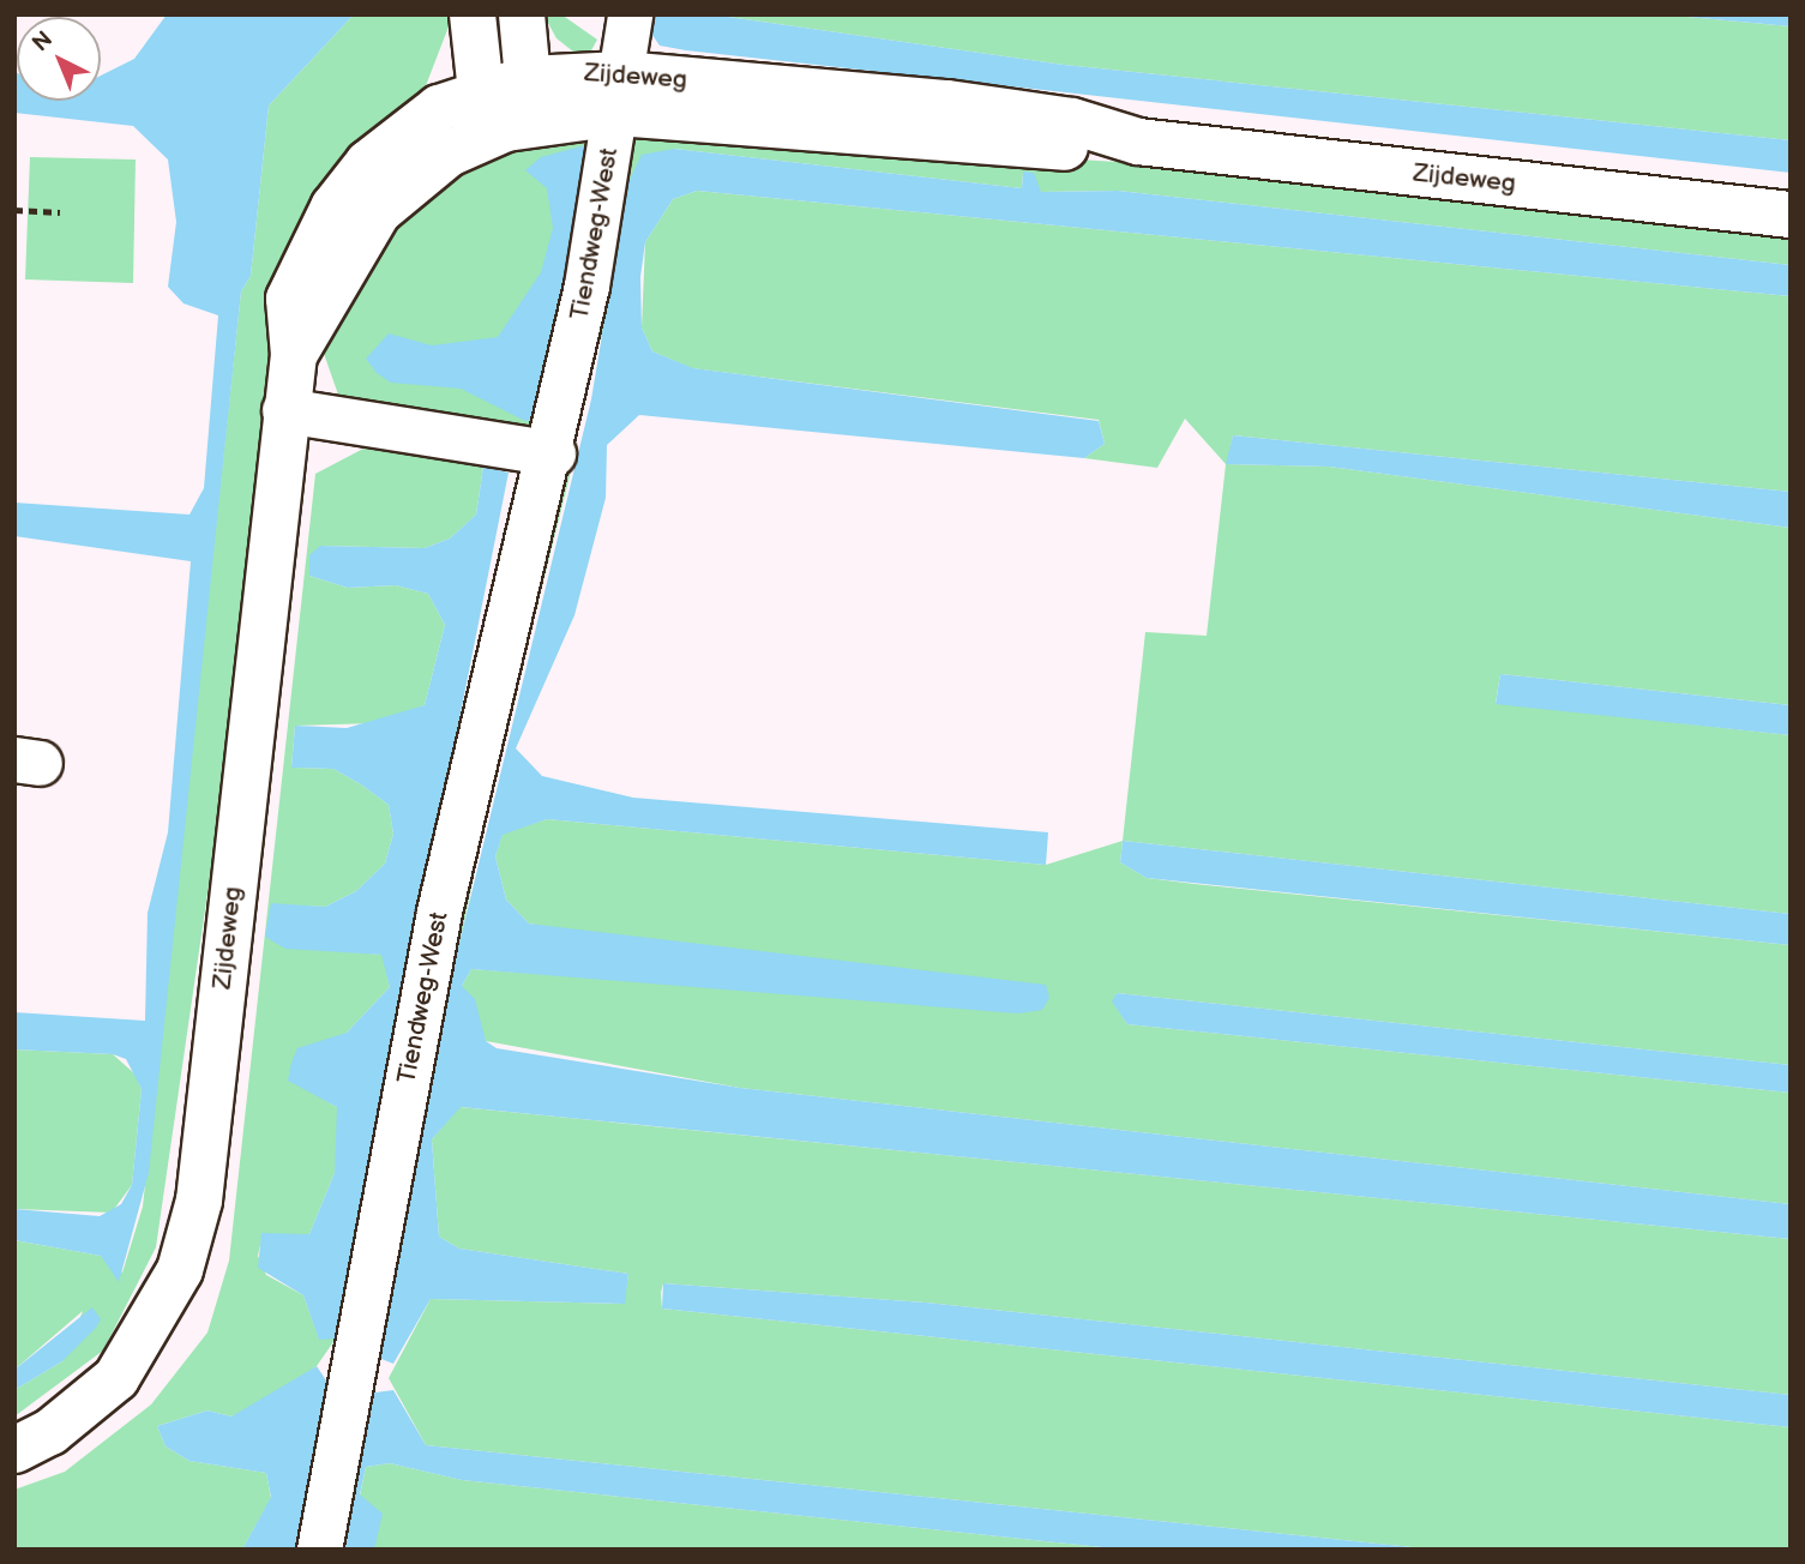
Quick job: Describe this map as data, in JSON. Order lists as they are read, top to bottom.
{
  "streets": {
    "main road": ["Zijdeweg"],
    "street": ["Tiendweg-West"]
  },
  "crossings": [
    ["Zijdeweg", "Tiendweg-West"]
  ],
  "north": "top left"
}
